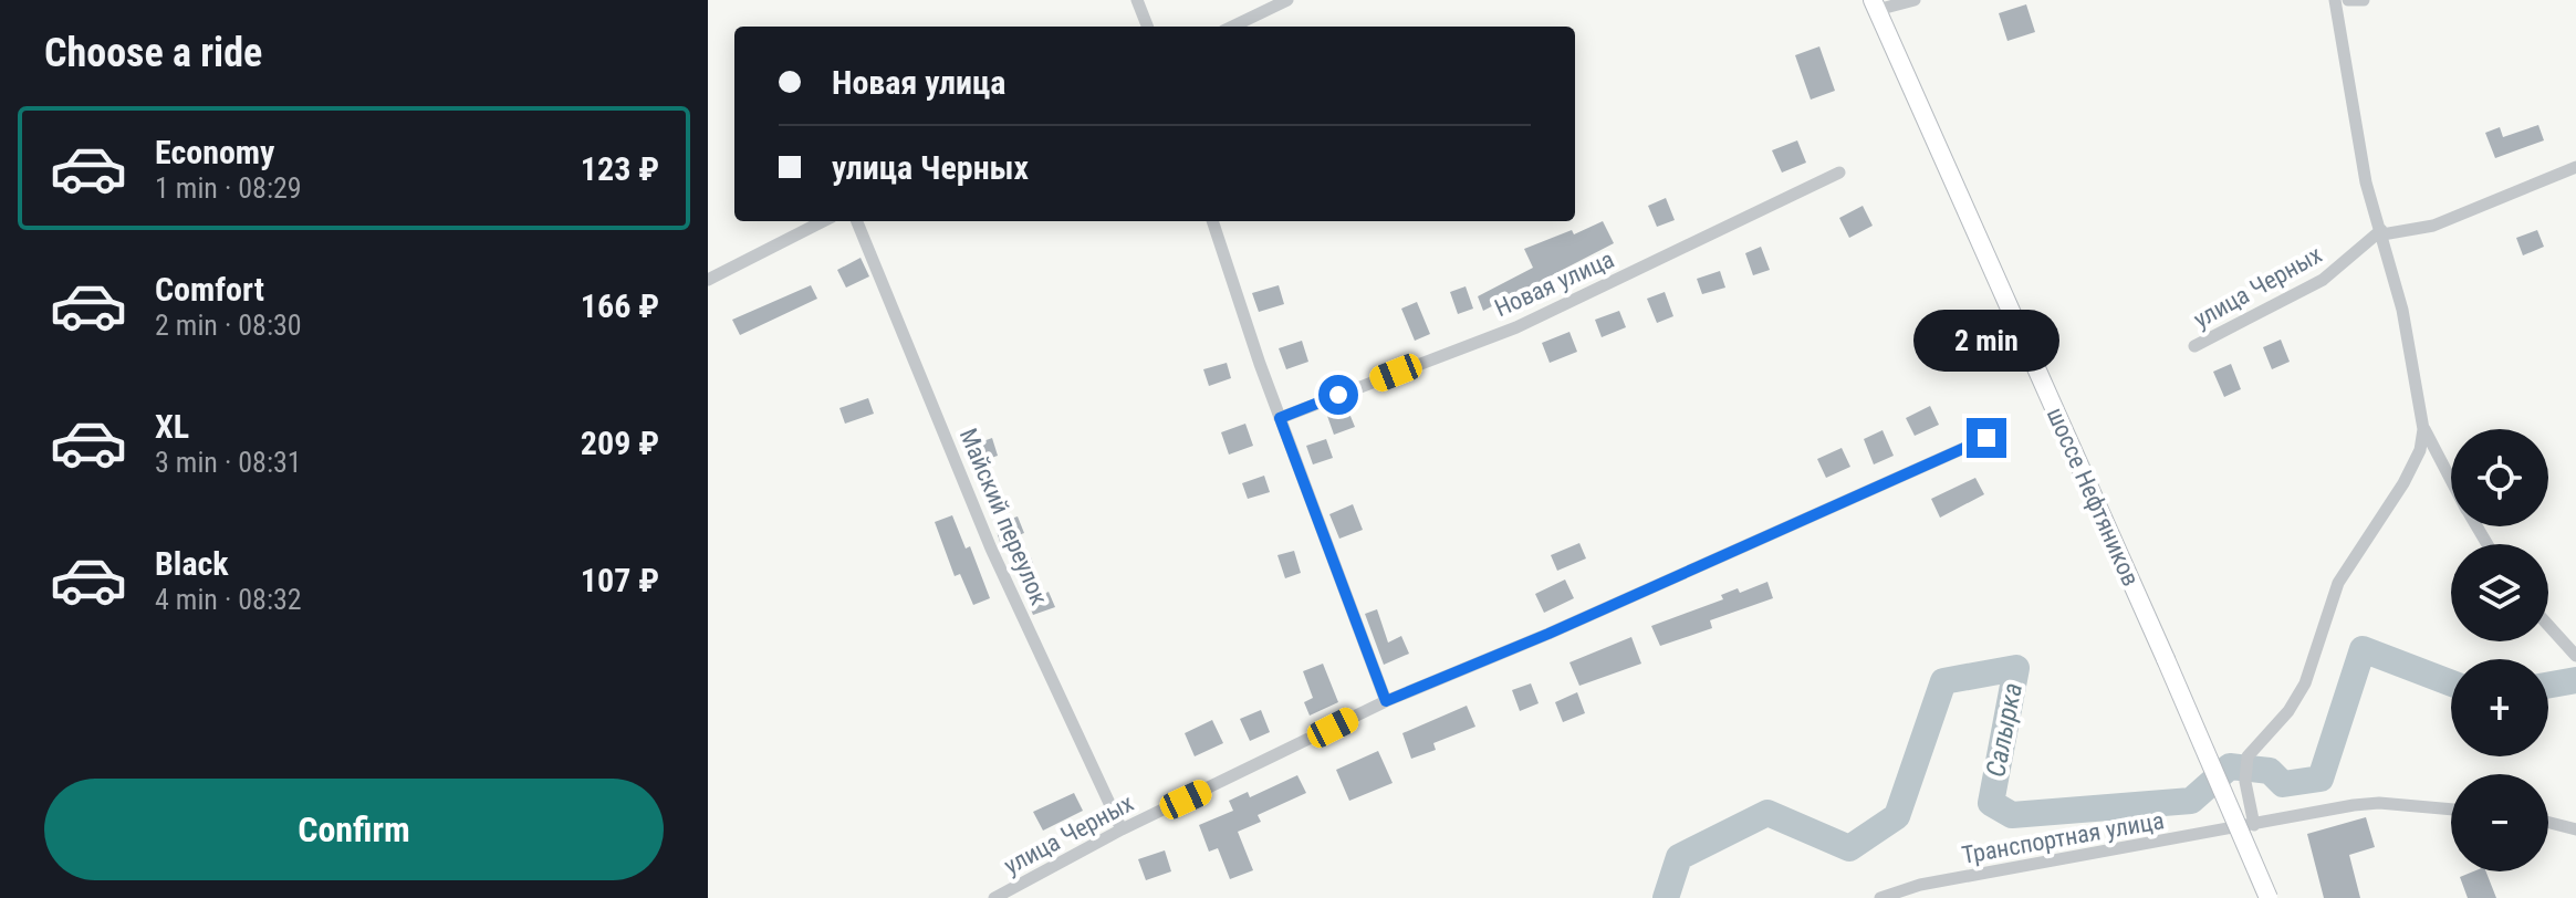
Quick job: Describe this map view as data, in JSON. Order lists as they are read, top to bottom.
{
  "streets": {
    "main road": ["шоссе Нефтяников"],
    "street": [
      "Новая улица",
      "улица Черных",
      "Майский переулок",
      "Транспортная улица"
    ]
  },
  "crossings": [
    ["улица Черных", "Майский переулок"]
  ],
  "water": ["Салырка"],
  "page": {
    "heading": "Choose a ride",
    "banner": ["Новая улица", "улица Черных"],
    "list": [
      {
        "name": "Economy",
        "note": "1 min · 08:29",
        "value": "123 ₽"
      },
      {
        "name": "Comfort",
        "note": "2 min · 08:30",
        "value": "166 ₽"
      },
      {
        "name": "XL",
        "note": "3 min · 08:31",
        "value": "209 ₽"
      },
      {
        "name": "Black",
        "note": "4 min · 08:32",
        "value": "107 ₽"
      }
    ],
    "bubble": "2 min",
    "map_buttons": ["+", "−"],
    "buttons": "Confirm"
  }
}
